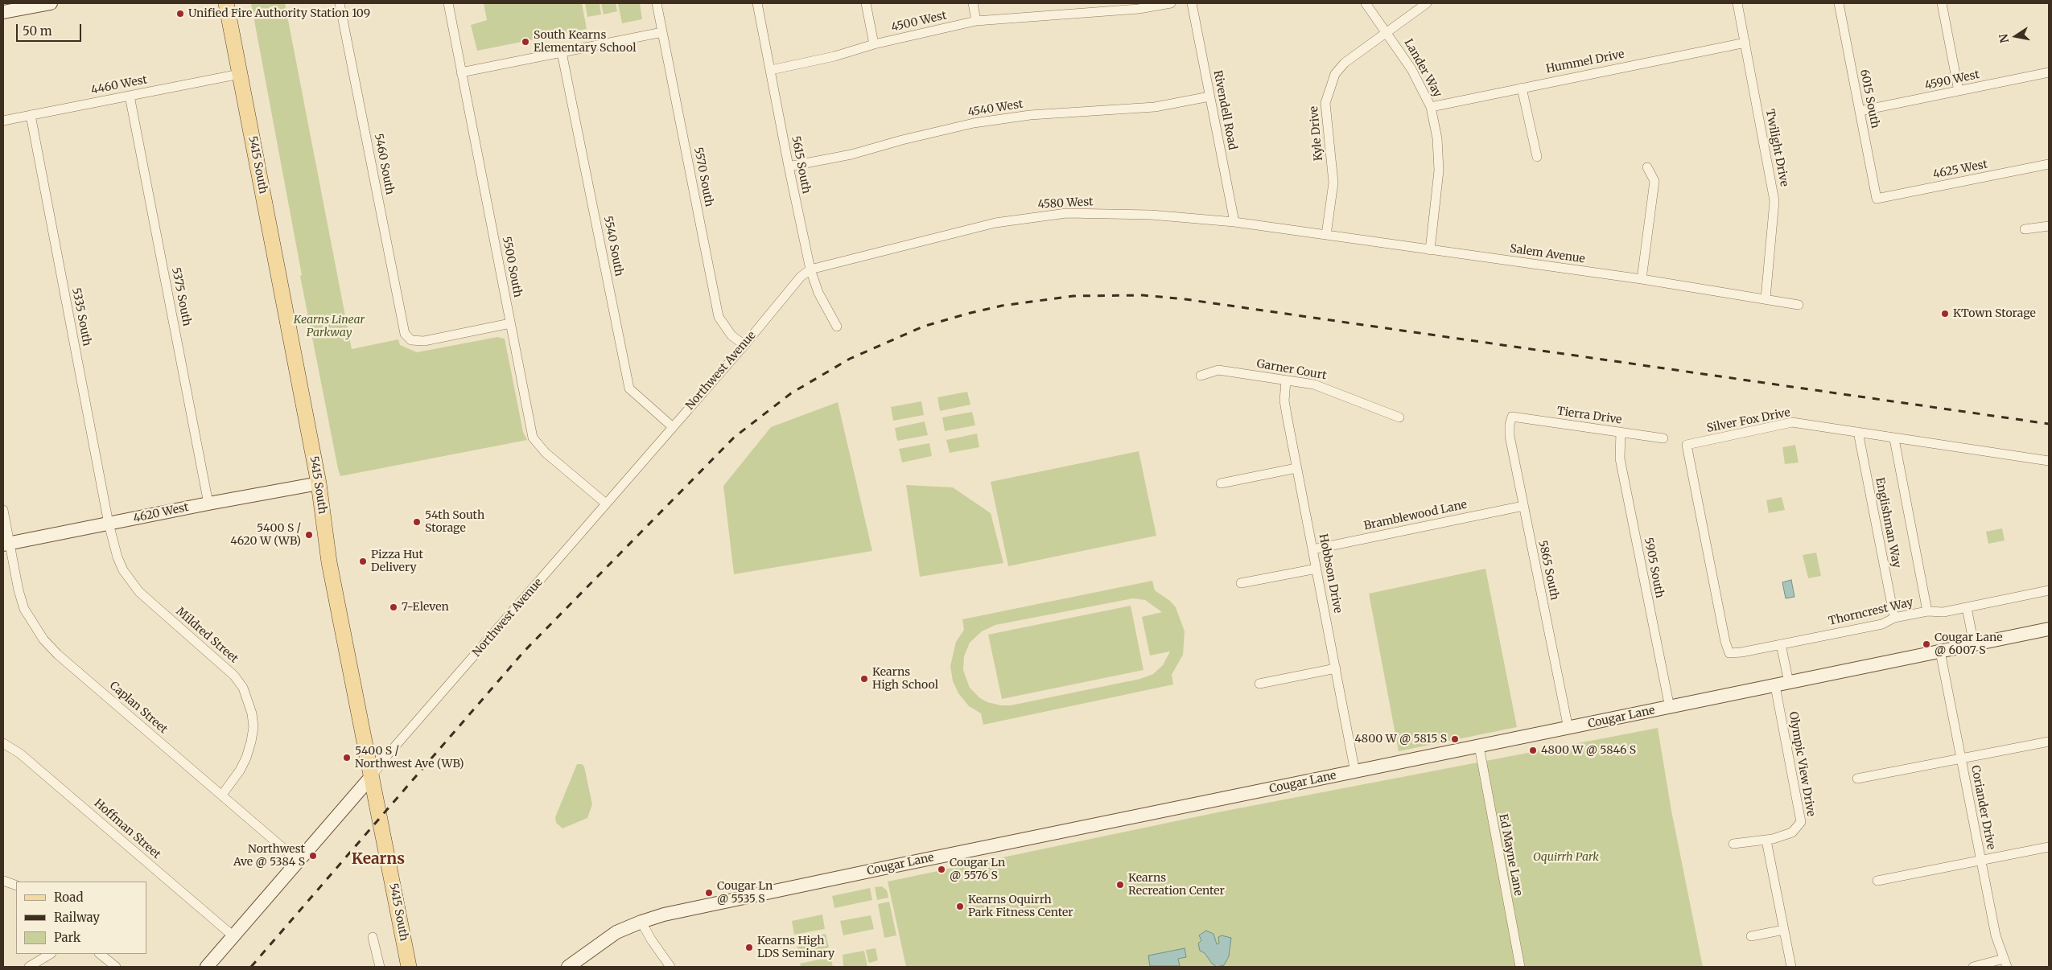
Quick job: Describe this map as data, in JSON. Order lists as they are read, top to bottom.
{
  "streets": {
    "main road": [
      "5415 South",
      "Northwest Avenue",
      "4620 West",
      "Cougar Lane"
    ],
    "street": [
      "4500 West",
      "Hummel Drive",
      "Lander Way",
      "4590 West",
      "4460 West",
      "6015 South",
      "4540 West",
      "Rivendell Road",
      "Kyle Drive",
      "Twilight Drive",
      "5460 South",
      "5615 South",
      "4625 West",
      "5570 South",
      "4580 West",
      "5540 South",
      "Salem Avenue",
      "5500 South",
      "5375 South",
      "5335 South",
      "Garner Court",
      "Tierra Drive",
      "Silver Fox Drive",
      "Bramblewood Lane",
      "Englishman Way",
      "5905 South",
      "5865 South",
      "Hobbson Drive",
      "Thorncrest Way",
      "Mildred Street",
      "Caplan Street",
      "Olympic View Drive",
      "Coriander Drive",
      "Hoffman Street",
      "Ed Mayne Lane"
    ]
  },
  "crossings": [
    ["4500 West", "5615 South"],
    ["Hummel Drive", "Lander Way"],
    ["Hummel Drive", "Twilight Drive"],
    ["Lander Way", "Kyle Drive"],
    ["Lander Way", "Salem Avenue"],
    ["4590 West", "6015 South"],
    ["4460 West", "5415 South"],
    ["4460 West", "5375 South"],
    ["4460 West", "5335 South"],
    ["6015 South", "4625 West"],
    ["4540 West", "Rivendell Road"],
    ["4540 West", "5615 South"],
    ["Rivendell Road", "4580 West"],
    ["Kyle Drive", "4580 West"],
    ["Kyle Drive", "Salem Avenue"],
    ["Twilight Drive", "Salem Avenue"],
    ["5460 South", "5500 South"],
    ["5415 South", "Northwest Avenue"],
    ["5415 South", "4620 West"],
    ["5615 South", "4580 West"],
    ["5615 South", "Northwest Avenue"],
    ["5570 South", "Northwest Avenue"],
    ["4580 West", "Salem Avenue"],
    ["4580 West", "Northwest Avenue"],
    ["5540 South", "Northwest Avenue"],
    ["5500 South", "Northwest Avenue"],
    ["5375 South", "4620 West"],
    ["5335 South", "4620 West"],
    ["5335 South", "Mildred Street"],
    ["Garner Court", "Hobbson Drive"],
    ["Northwest Avenue", "Caplan Street"],
    ["Northwest Avenue", "Hoffman Street"],
    ["Tierra Drive", "5905 South"],
    ["Tierra Drive", "5865 South"],
    ["Silver Fox Drive", "Englishman Way"],
    ["Silver Fox Drive", "Thorncrest Way"],
    ["4620 West", "Mildred Street"],
    ["4620 West", "Caplan Street"],
    ["Bramblewood Lane", "5865 South"],
    ["Bramblewood Lane", "Hobbson Drive"],
    ["Englishman Way", "Thorncrest Way"],
    ["5905 South", "Cougar Lane"],
    ["5865 South", "Cougar Lane"],
    ["Hobbson Drive", "Cougar Lane"],
    ["Mildred Street", "Caplan Street"],
    ["Cougar Lane", "Olympic View Drive"],
    ["Cougar Lane", "Coriander Drive"],
    ["Cougar Lane", "Ed Mayne Lane"]
  ],
  "districts": ["Kearns"],
  "parks": ["Kearns Linear Parkway", "Oquirrh Park"],
  "places": [
    "Unified Fire Authority Station 109",
    "South Kearns Elementary School",
    "KTown Storage",
    "54th South Storage",
    "5400 S / 4620 W (WB)",
    "Pizza Hut Delivery",
    "7-Eleven",
    "Cougar Lane @ 6007 S",
    "Kearns High School",
    "4800 W @ 5815 S",
    "4800 W @ 5846 S",
    "5400 S / Northwest Ave (WB)",
    "Northwest Ave @ 5384 S",
    "Cougar Ln @ 5576 S",
    "Kearns Recreation Center",
    "Cougar Ln @ 5535 S",
    "Kearns Oquirrh Park Fitness Center",
    "Kearns High LDS Seminary"
  ],
  "legend": ["Road", "Railway", "Park"],
  "scale_bar": "50 m",
  "north": "left"
}
